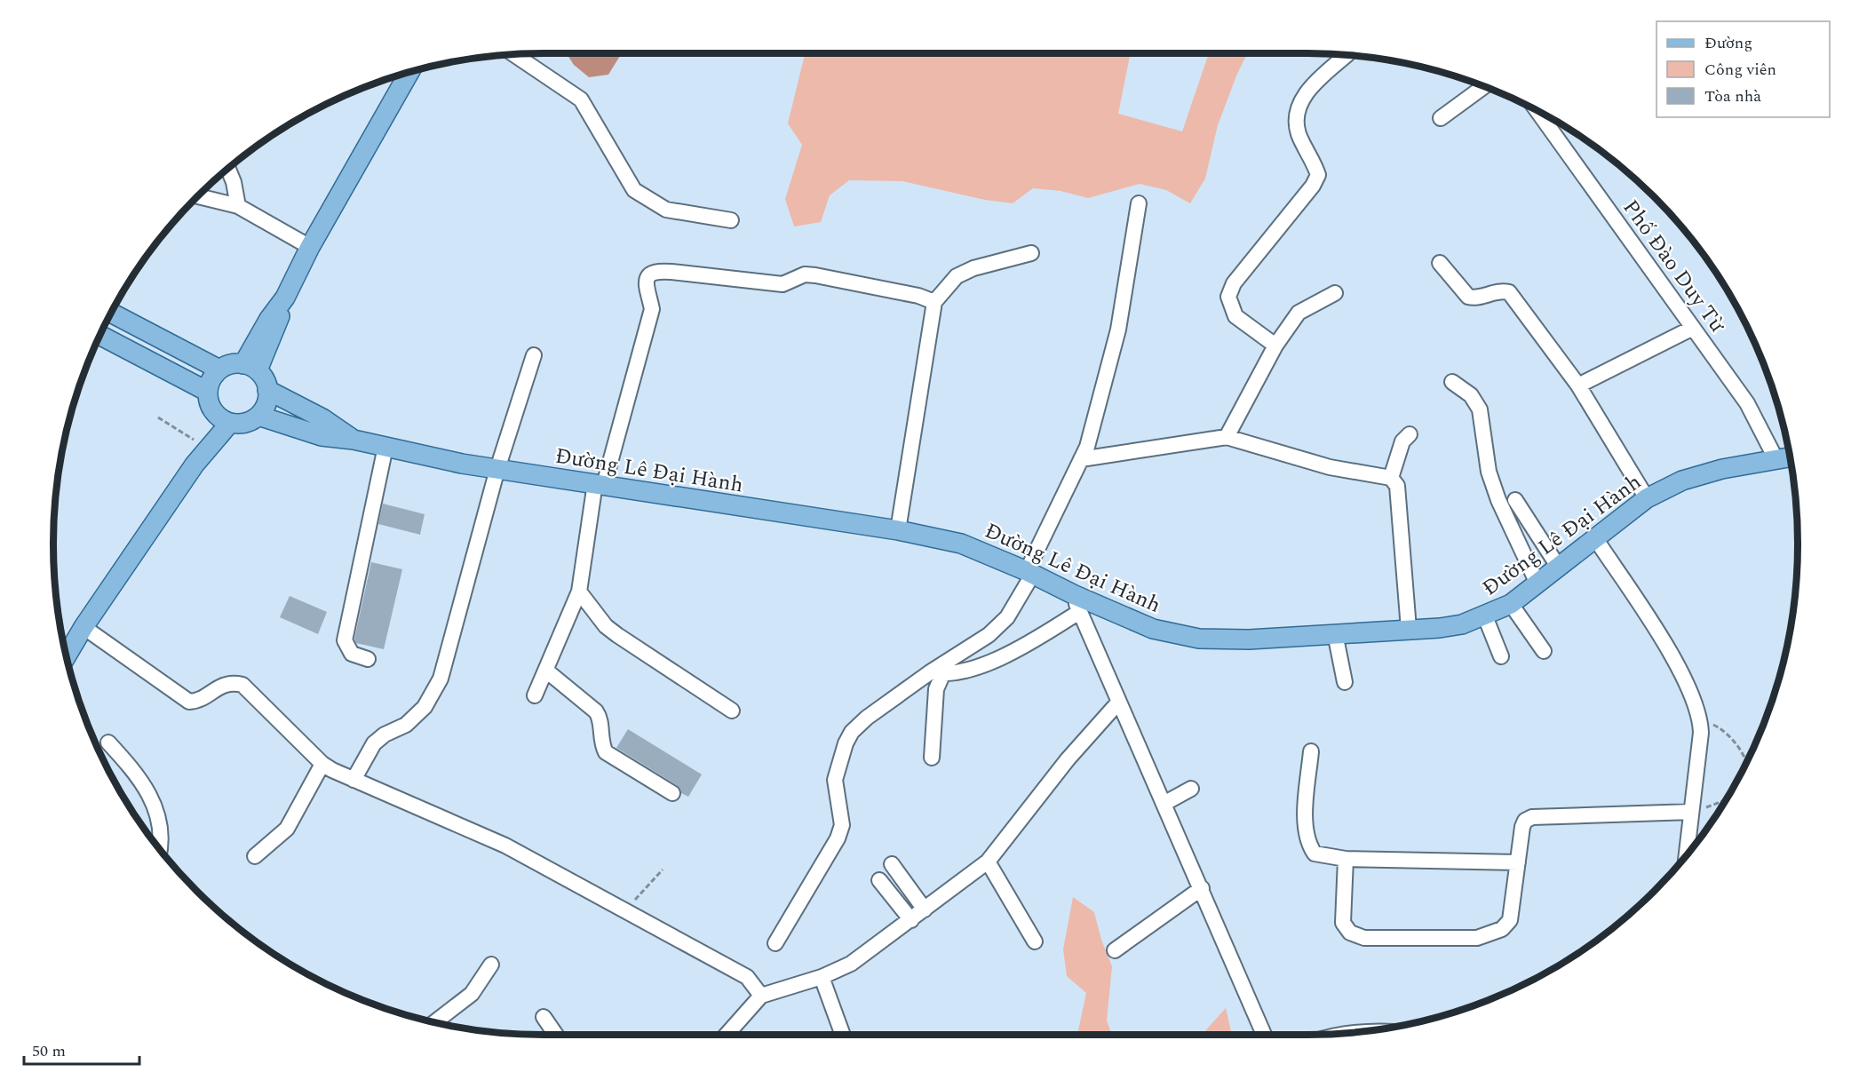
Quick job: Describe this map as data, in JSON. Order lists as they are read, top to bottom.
{
  "streets": {
    "main road": ["Đường Lê Đại Hành"],
    "street": ["Phố Đào Duy Từ"]
  },
  "crossings": [
    ["Phố Đào Duy Từ", "Đường Lê Đại Hành"]
  ],
  "legend": ["Đường", "Công viên", "Tòa nhà"],
  "scale_bar": "50 m"
}
